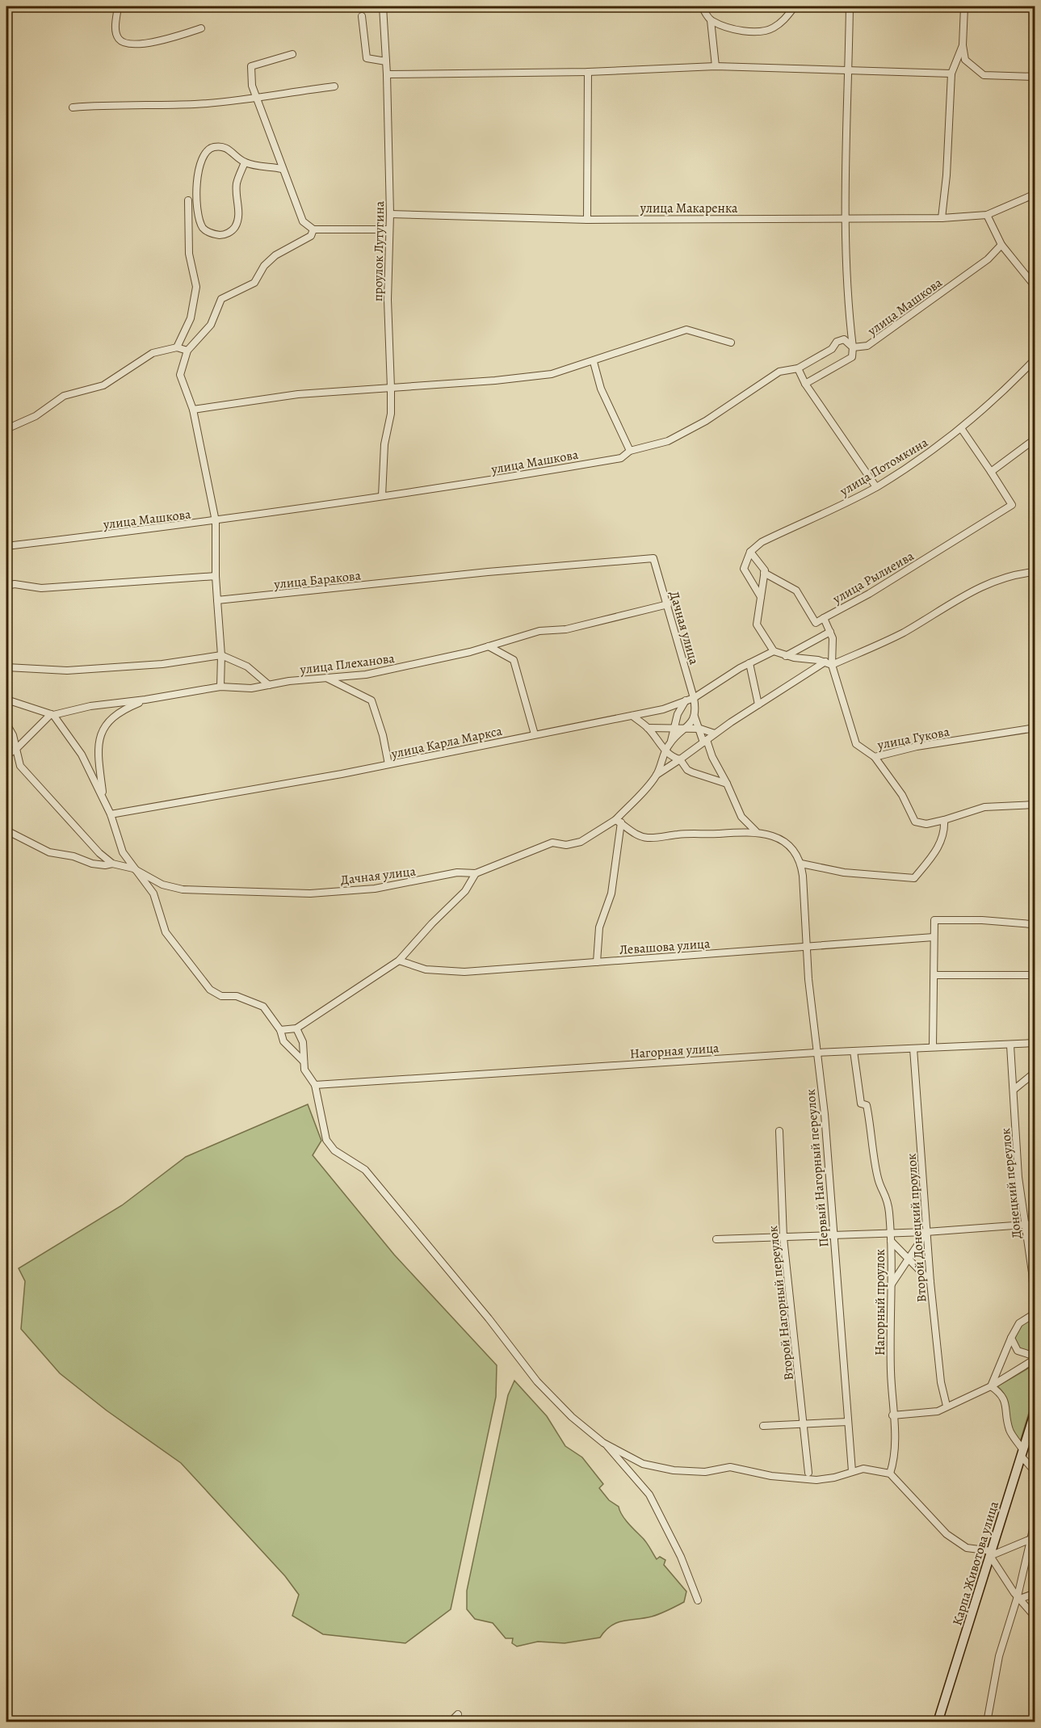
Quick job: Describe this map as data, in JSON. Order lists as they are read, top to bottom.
{
  "streets": {
    "main road": ["Карпа Животова улица"],
    "street": [
      "улица Макаренка",
      "проулок Лутугина",
      "улица Машкова",
      "улица Потомкина",
      "улица Рылиеива",
      "улица Баракова",
      "Дачная улица",
      "улица Плеханова",
      "улица Гукова",
      "улица Карла Маркса",
      "Левашова улица",
      "Нагорная улица",
      "Первый Нагорный переулок",
      "Донецкий переулок",
      "Второй Донецкий проулок",
      "Нагорный проулок",
      "Второй Нагорный переулок"
    ]
  },
  "crossings": [
    ["улица Макаренка", "проулок Лутугина"],
    ["проулок Лутугина", "улица Машкова"],
    ["улица Рылиеива", "улица Гукова"],
    ["улица Баракова", "Дачная улица"],
    ["Дачная улица", "улица Плеханова"],
    ["Дачная улица", "улица Карла Маркса"],
    ["Левашова улица", "Первый Нагорный переулок"],
    ["Нагорная улица", "Первый Нагорный переулок"],
    ["Нагорная улица", "Донецкий переулок"],
    ["Нагорная улица", "Второй Донецкий проулок"],
    ["Нагорная улица", "Нагорный проулок"]
  ]
}
